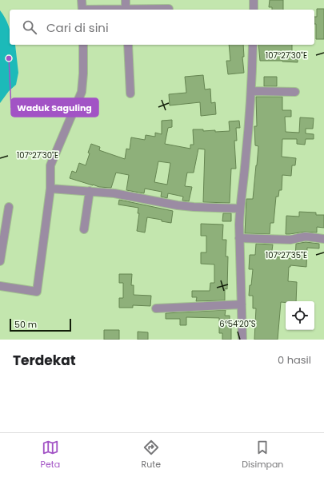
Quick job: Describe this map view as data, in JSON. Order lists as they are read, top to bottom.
{
  "places": ["Waduk Saguling"],
  "scale_bar": "50 m",
  "page": {
    "search": "Cari di sini",
    "scale": "50 m",
    "heading": ["Terdekat", "0 hasil"],
    "nav": ["Peta", "Rute", "Disimpan"]
  },
  "coordinates": ["107°27'30\"E", "107°27'35\"E", "6°54'20\"S"]
}
